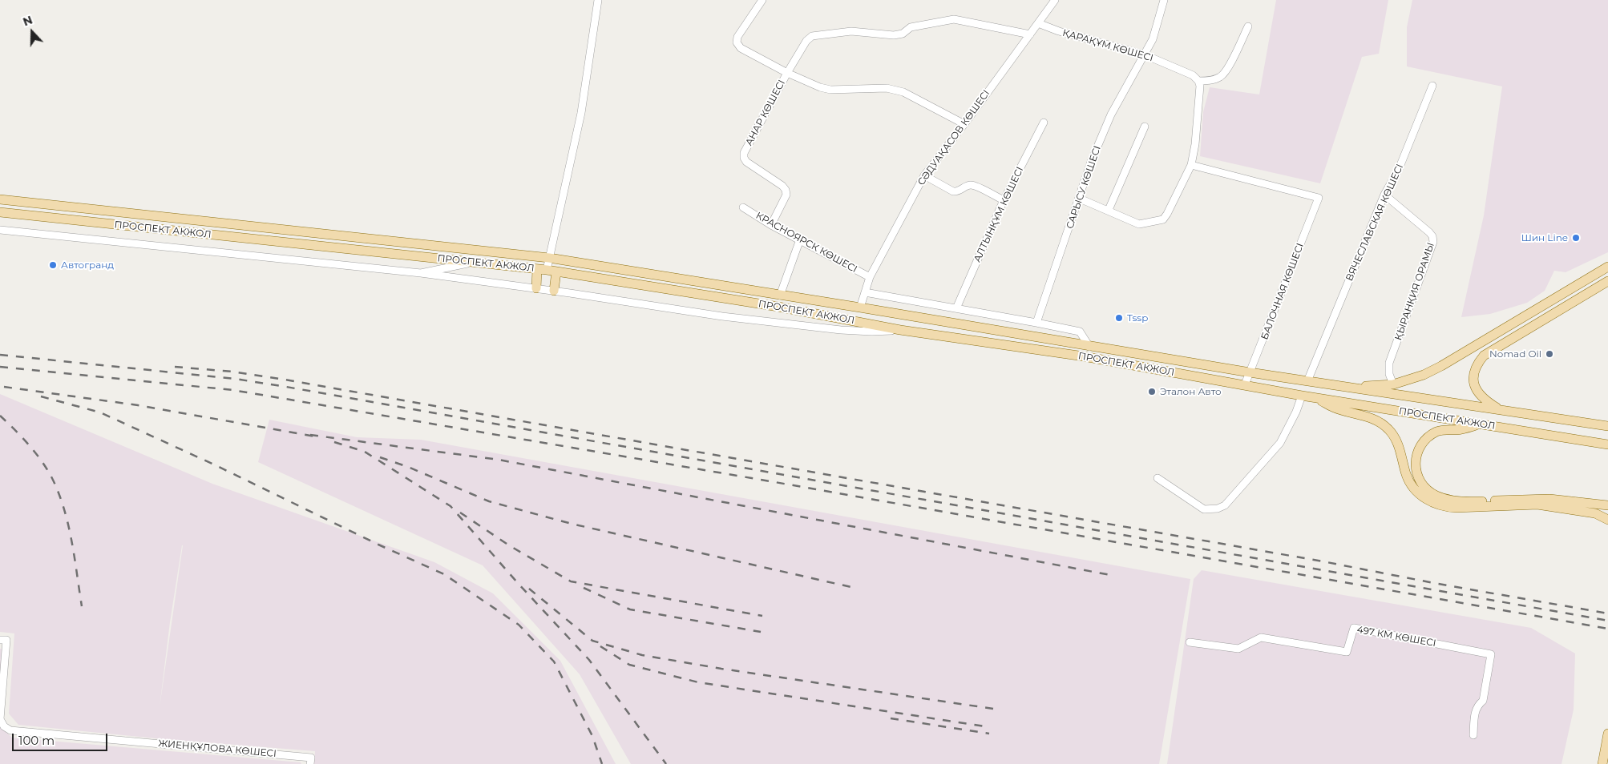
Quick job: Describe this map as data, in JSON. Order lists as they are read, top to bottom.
{
  "streets": {
    "main road": ["ПРОСПЕКТ АКЖОЛ"],
    "street": [
      "ҚАРАҚҰМ КӨШЕСІ",
      "АНАР КӨШЕСІ",
      "СӘДУАҚАСОВ КӨШЕСІ",
      "САРЫСУ КӨШЕСІ",
      "АЛТЫНҚҰМ КӨШЕСІ",
      "ВЯЧЕСЛАВСКАЯ КӨШЕСІ",
      "КРАСНОЯРСК КӨШЕСІ",
      "БАЛОЧНАЯ КӨШЕСІ",
      "ҚЫРАНҚИЯ ОРАМЫ",
      "497 КМ КӨШЕСІ",
      "ЖИЕНҚҰЛОВА КӨШЕСІ"
    ]
  },
  "crossings": [
    ["ҚАРАҚҰМ КӨШЕСІ", "СӘДУАҚАСОВ КӨШЕСІ"],
    ["ҚАРАҚҰМ КӨШЕСІ", "САРЫСУ КӨШЕСІ"],
    ["АНАР КӨШЕСІ", "СӘДУАҚАСОВ КӨШЕСІ"],
    ["АНАР КӨШЕСІ", "КРАСНОЯРСК КӨШЕСІ"],
    ["СӘДУАҚАСОВ КӨШЕСІ", "ПРОСПЕКТ АКЖОЛ"],
    ["СӘДУАҚАСОВ КӨШЕСІ", "КРАСНОЯРСК КӨШЕСІ"],
    ["ВЯЧЕСЛАВСКАЯ КӨШЕСІ", "ПРОСПЕКТ АКЖОЛ"],
    ["ВЯЧЕСЛАВСКАЯ КӨШЕСІ", "ҚЫРАНҚИЯ ОРАМЫ"],
    ["ПРОСПЕКТ АКЖОЛ", "БАЛОЧНАЯ КӨШЕСІ"]
  ],
  "places": [
    "Шин Line",
    "Автогранд",
    "Tssp",
    "Nomad Oil",
    "Эталон Авто"
  ],
  "scale_bar": "100 m",
  "north": "top"
}
